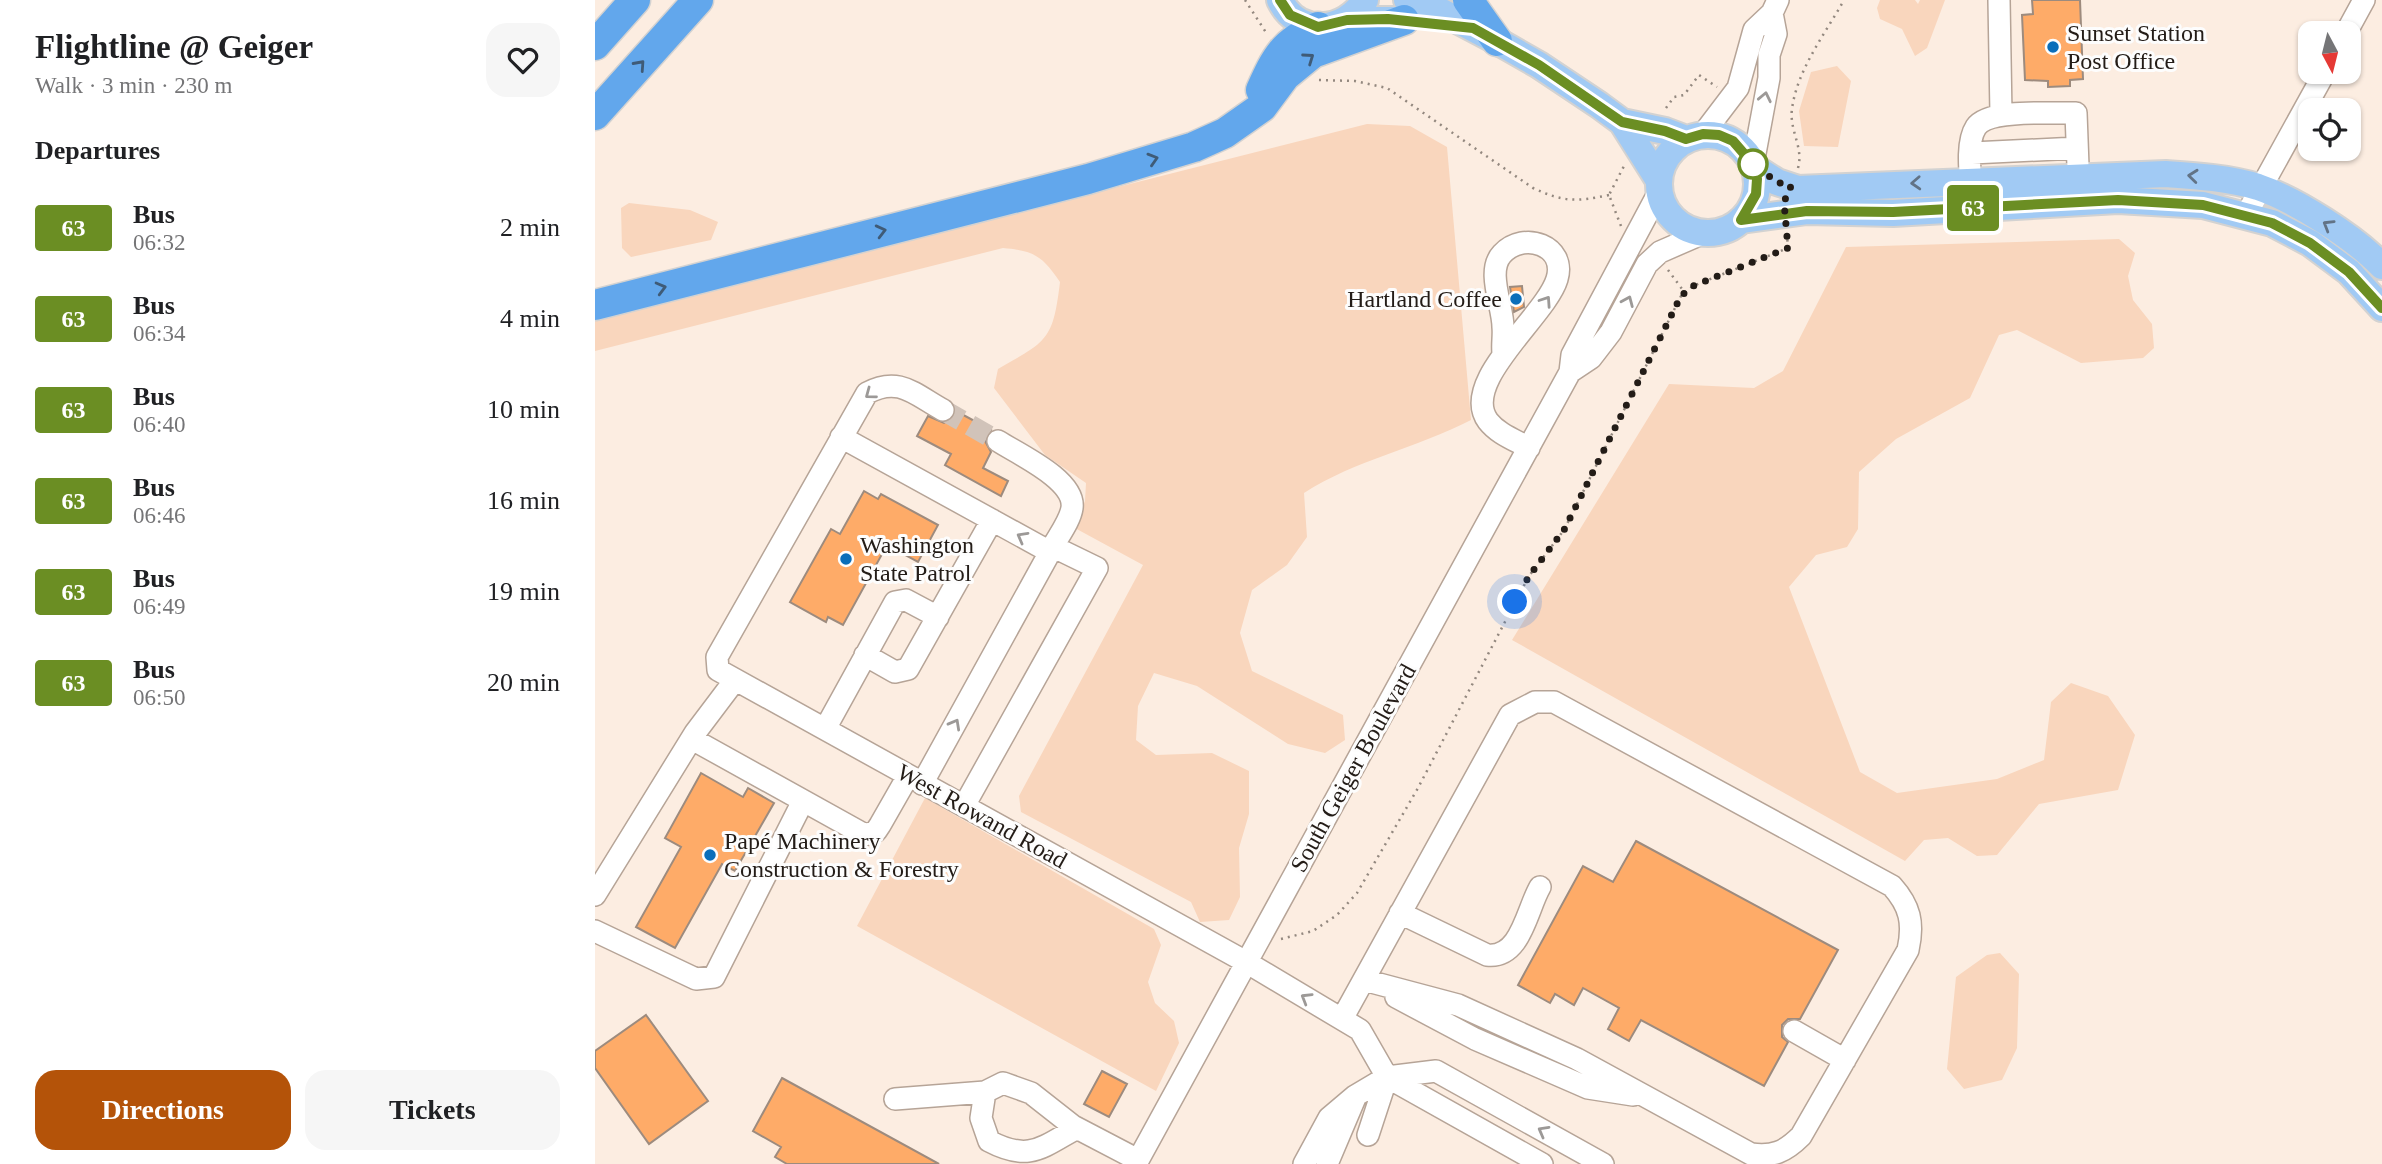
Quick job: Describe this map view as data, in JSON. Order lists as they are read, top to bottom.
{
  "streets": {
    "street": ["South Geiger Boulevard", "West Rowand Road"]
  },
  "crossings": [
    ["South Geiger Boulevard", "West Rowand Road"]
  ],
  "places": [
    "Sunset Station Post Office",
    "Hartland Coffee",
    "Washington State Patrol",
    "Papé Machinery Construction & Forestry"
  ],
  "lines": ["bus line 63"],
  "north": "bottom",
  "page": {
    "heading": [
      ["Flightline @ Geiger", "Walk · 3 min · 230 m"],
      "Departures"
    ],
    "on_map": "63",
    "list": [
      {
        "mark": "63",
        "name": "Bus",
        "note": "06:32",
        "value": "2 min"
      },
      {
        "mark": "63",
        "name": "Bus",
        "note": "06:34",
        "value": "4 min"
      },
      {
        "mark": "63",
        "name": "Bus",
        "note": "06:40",
        "value": "10 min"
      },
      {
        "mark": "63",
        "name": "Bus",
        "note": "06:46",
        "value": "16 min"
      },
      {
        "mark": "63",
        "name": "Bus",
        "note": "06:49",
        "value": "19 min"
      },
      {
        "mark": "63",
        "name": "Bus",
        "note": "06:50",
        "value": "20 min"
      }
    ],
    "buttons": ["Directions", "Tickets"]
  }
}
